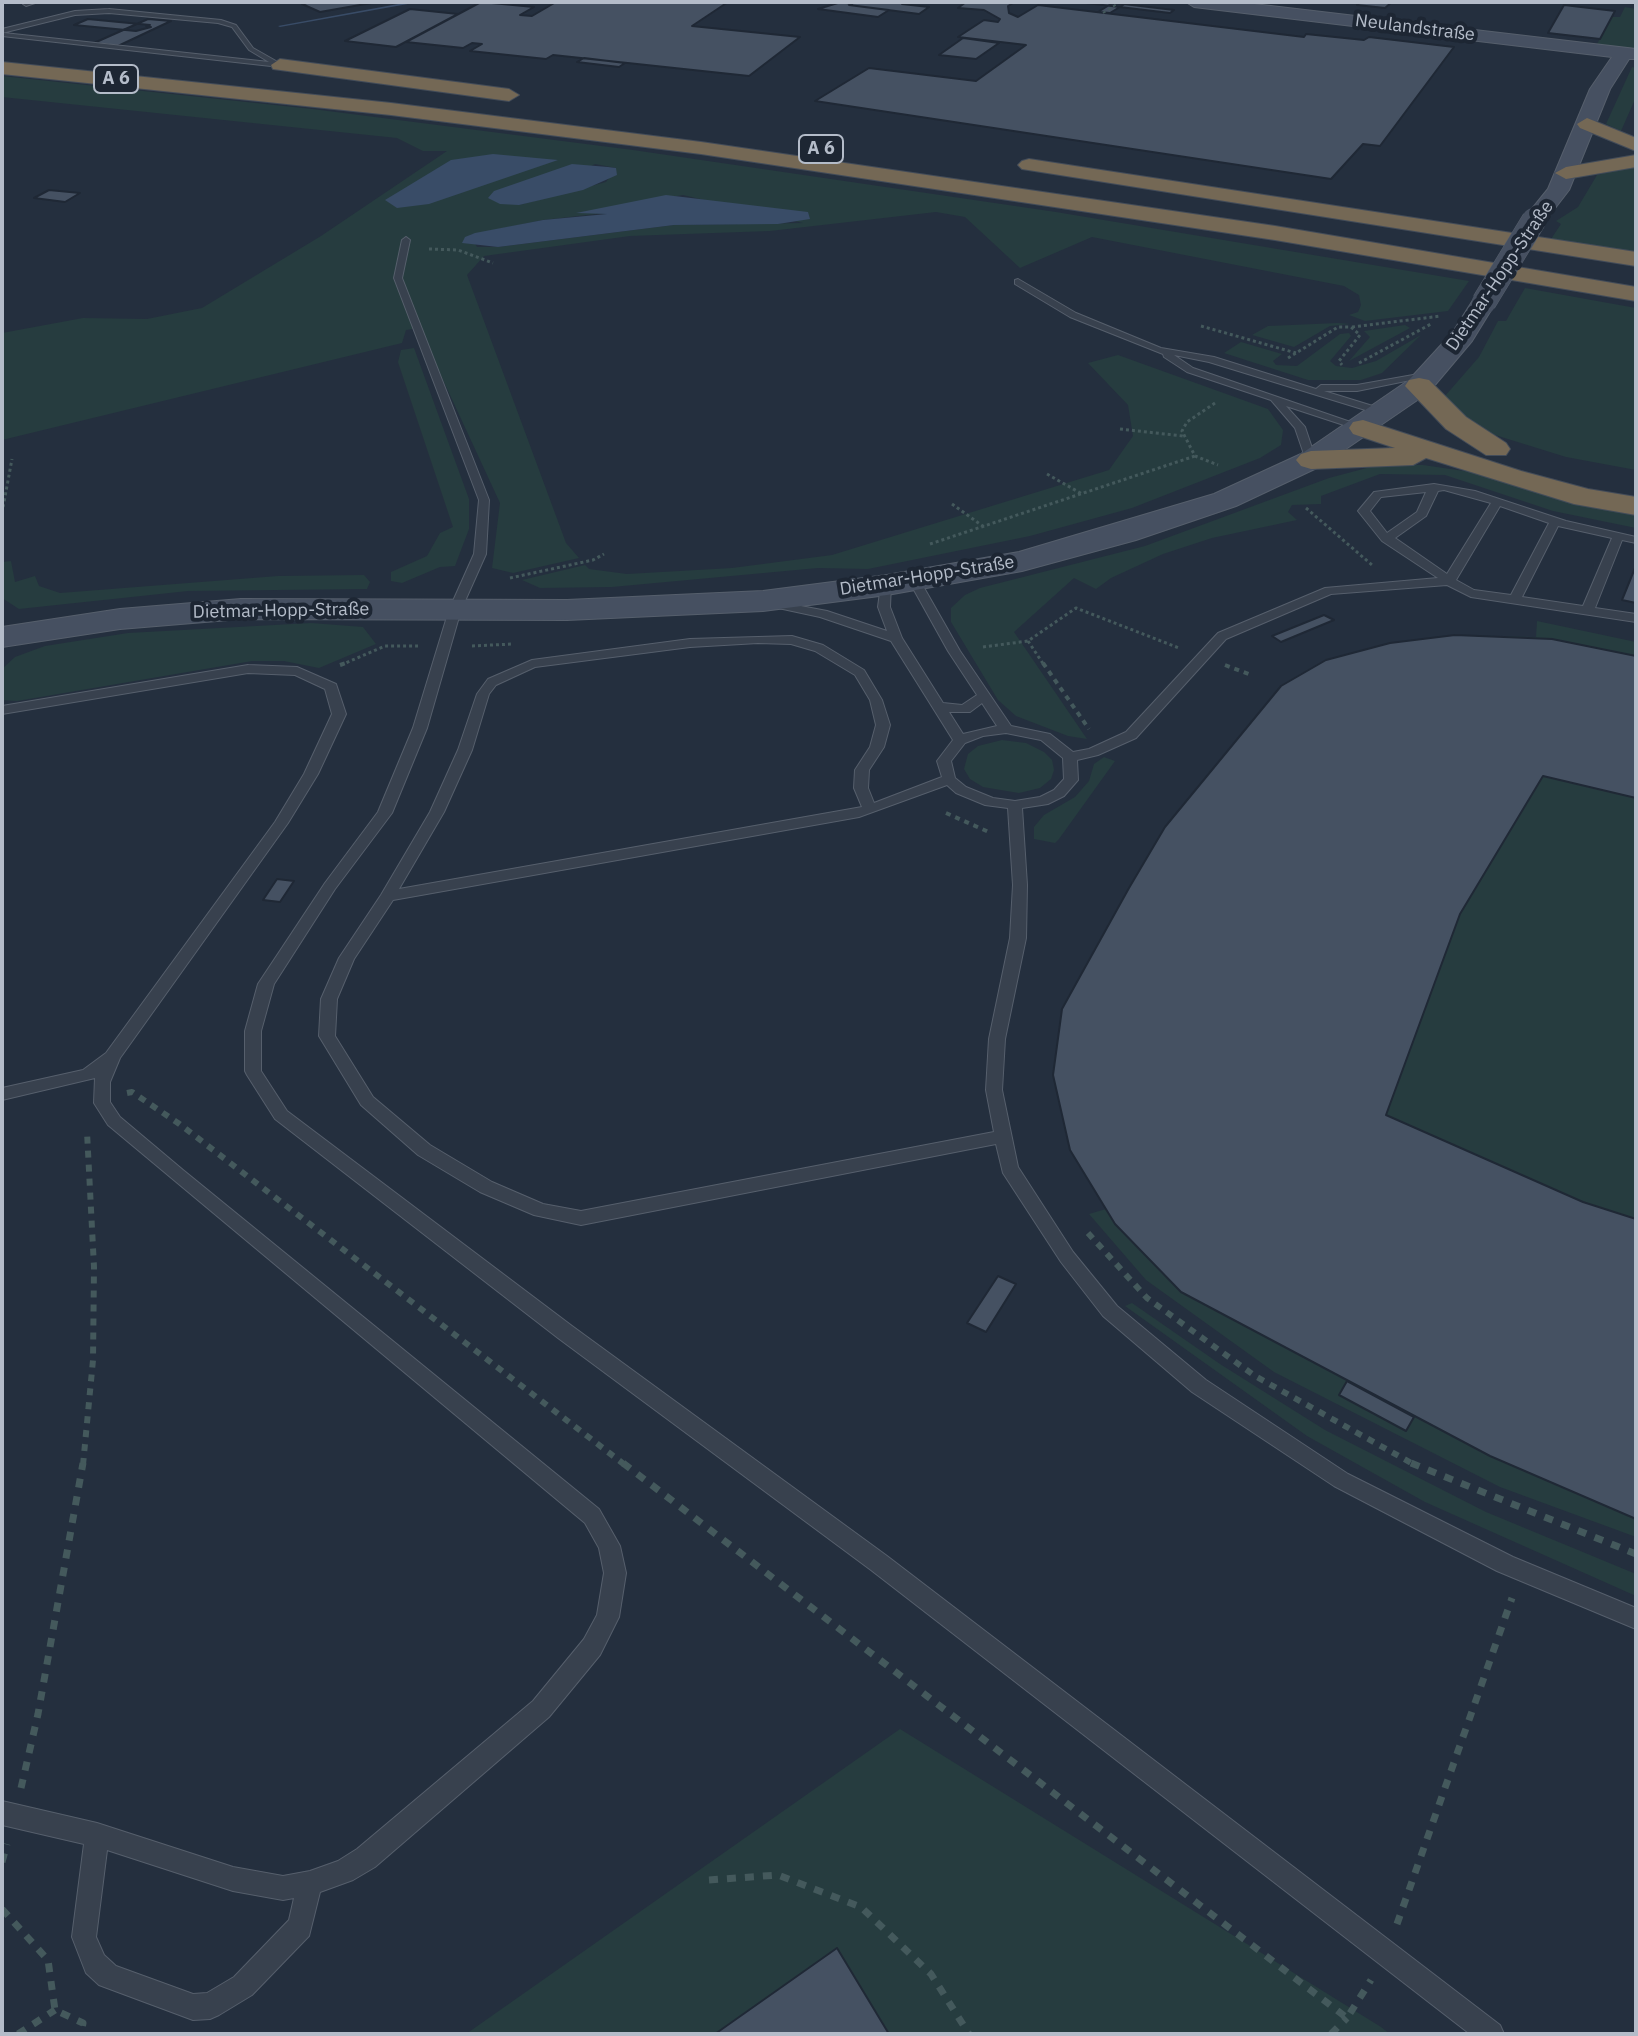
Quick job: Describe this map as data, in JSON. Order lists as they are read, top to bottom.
{
  "streets": {
    "highway": ["A 6"],
    "street": ["Neulandstraße", "Dietmar-Hopp-Straße"]
  },
  "crossings": [
    ["Neulandstraße", "Dietmar-Hopp-Straße"]
  ]
}
